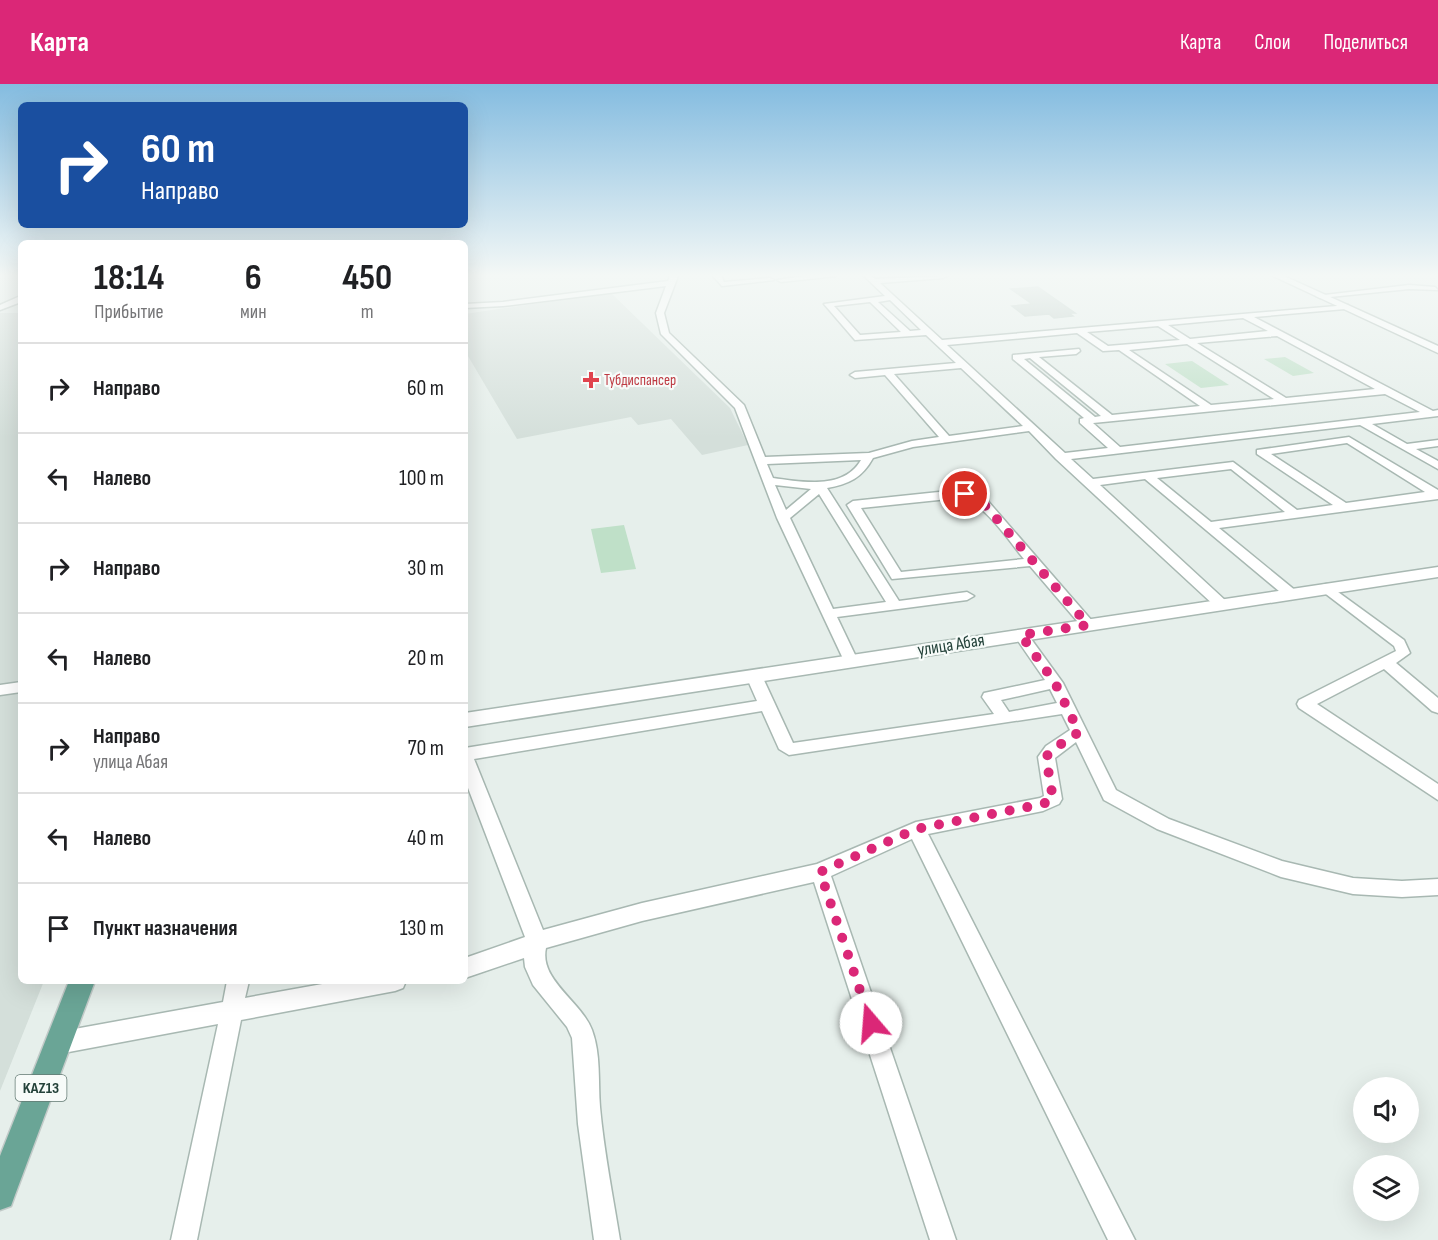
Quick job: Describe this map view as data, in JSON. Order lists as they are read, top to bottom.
{
  "streets": {
    "main road": ["KAZ13"],
    "street": ["улица Абая"]
  },
  "places": {
    "health": ["Тубдиспансер"]
  },
  "page": {
    "header": "Карта",
    "nav": ["Карта", "Слои", "Поделиться"],
    "turn": ["60 m", "Направо"],
    "eta": [
      "18:14",
      "Прибытие",
      "6",
      "мин",
      "450",
      "m"
    ],
    "list": [
      {
        "name": "Направо",
        "value": "60 m"
      },
      {
        "name": "Налево",
        "value": "100 m"
      },
      {
        "name": "Направо",
        "value": "30 m"
      },
      {
        "name": "Налево",
        "value": "20 m"
      },
      {
        "name": "Направо",
        "note": "улица Абая",
        "value": "70 m"
      },
      {
        "name": "Налево",
        "value": "40 m"
      },
      {
        "name": "Пункт назначения",
        "value": "130 m"
      }
    ]
  }
}
